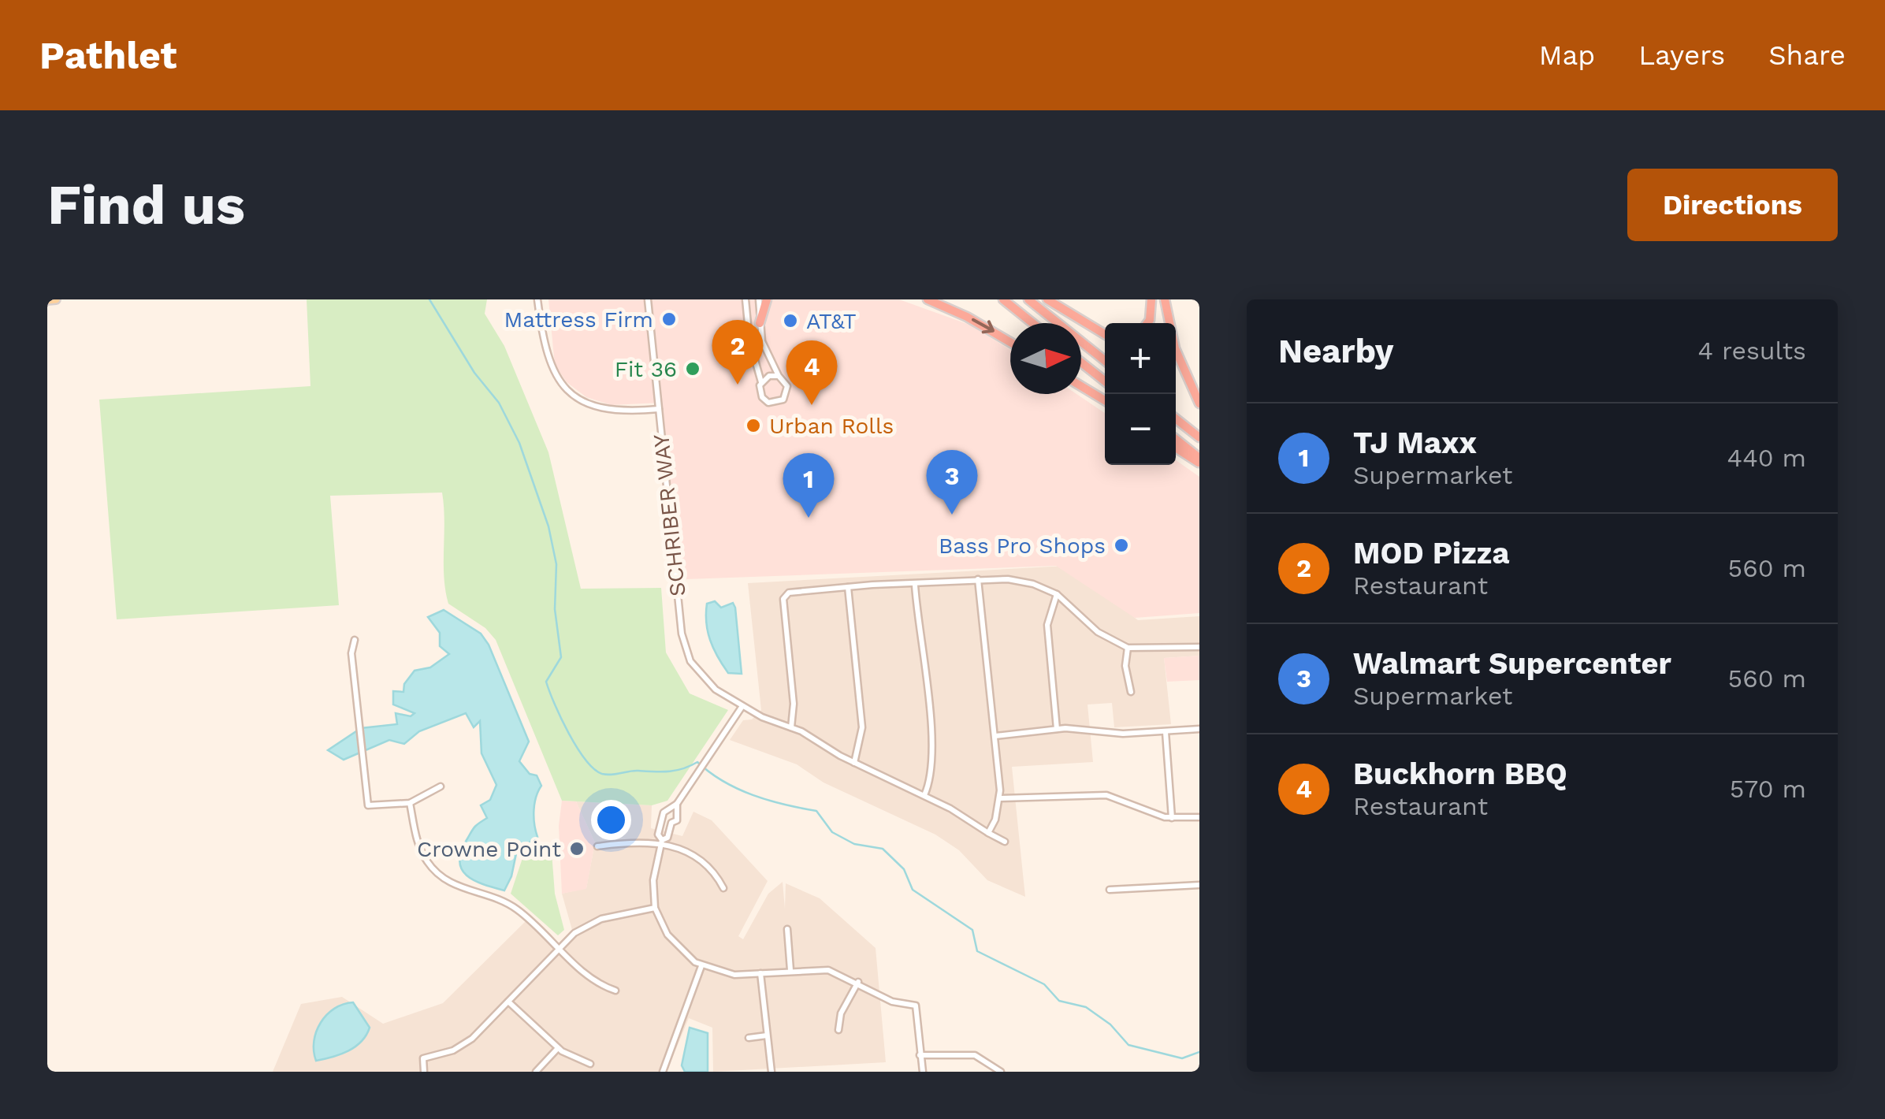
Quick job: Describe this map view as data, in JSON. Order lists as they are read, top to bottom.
{
  "streets": {
    "street": ["SCHRIBER WAY"]
  },
  "places": [
    "Mattress Firm",
    "AT&T",
    "Fit 36",
    "Urban Rolls",
    "Bass Pro Shops",
    "Crowne Point"
  ],
  "north": "right",
  "page": {
    "header": "Pathlet",
    "nav": ["Map", "Layers", "Share"],
    "buttons": "Directions",
    "title": "Find us",
    "heading": ["Nearby", "4 results"],
    "pins": [
      "2",
      "4",
      "3",
      "1"
    ],
    "map_buttons": ["+", "−"],
    "list": [
      {
        "mark": "1",
        "name": "TJ Maxx",
        "note": "Supermarket",
        "value": "440 m"
      },
      {
        "mark": "2",
        "name": "MOD Pizza",
        "note": "Restaurant",
        "value": "560 m"
      },
      {
        "mark": "3",
        "name": "Walmart Supercenter",
        "note": "Supermarket",
        "value": "560 m"
      },
      {
        "mark": "4",
        "name": "Buckhorn BBQ",
        "note": "Restaurant",
        "value": "570 m"
      }
    ]
  }
}
